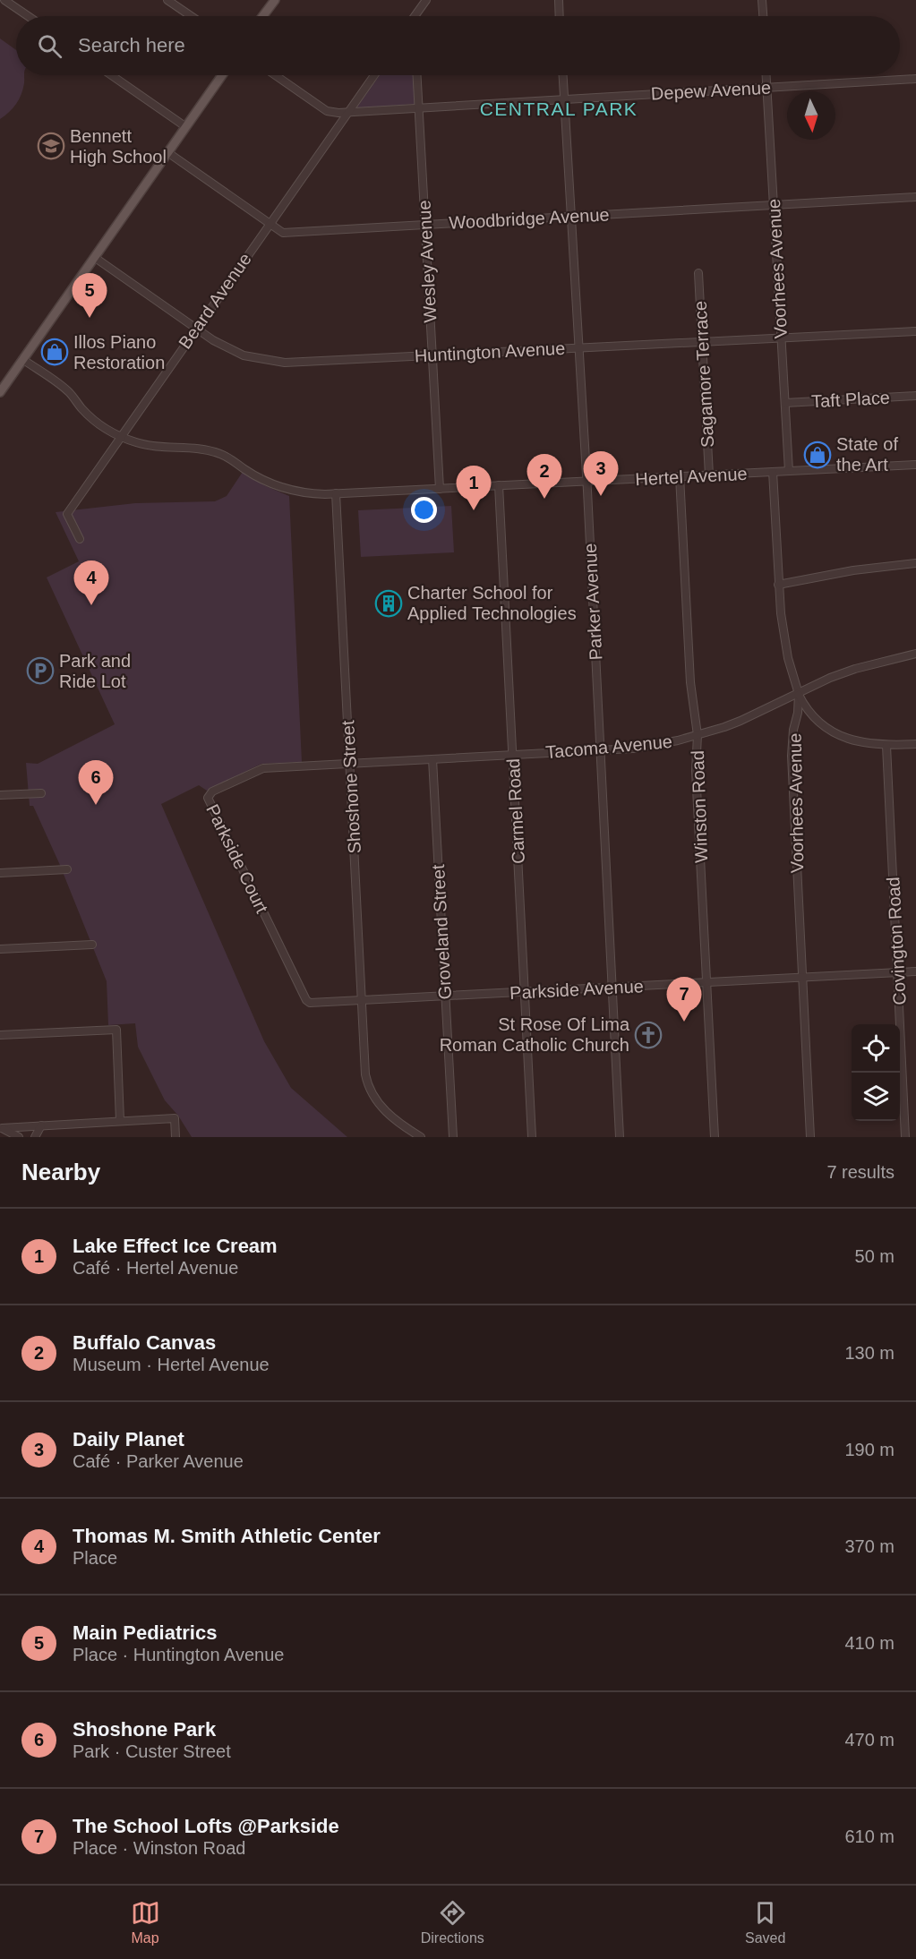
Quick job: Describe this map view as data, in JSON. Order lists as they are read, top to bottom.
{
  "streets": {
    "street": [
      "Depew Avenue",
      "Woodbridge Avenue",
      "Wesley Avenue",
      "Voorhees Avenue",
      "Beard Avenue",
      "Huntington Avenue",
      "Sagamore Terrace",
      "Taft Place",
      "Hertel Avenue",
      "Parker Avenue",
      "Tacoma Avenue",
      "Shoshone Street",
      "Winston Road",
      "Carmel Road",
      "Parkside Court",
      "Groveland Street",
      "Covington Road",
      "Parkside Avenue"
    ]
  },
  "crossings": [
    ["Depew Avenue", "Wesley Avenue"],
    ["Depew Avenue", "Voorhees Avenue"],
    ["Depew Avenue", "Beard Avenue"],
    ["Depew Avenue", "Parker Avenue"],
    ["Woodbridge Avenue", "Wesley Avenue"],
    ["Woodbridge Avenue", "Voorhees Avenue"],
    ["Woodbridge Avenue", "Beard Avenue"],
    ["Woodbridge Avenue", "Parker Avenue"],
    ["Wesley Avenue", "Huntington Avenue"],
    ["Wesley Avenue", "Hertel Avenue"],
    ["Voorhees Avenue", "Huntington Avenue"],
    ["Voorhees Avenue", "Taft Place"],
    ["Voorhees Avenue", "Hertel Avenue"],
    ["Voorhees Avenue", "Tacoma Avenue"],
    ["Voorhees Avenue", "Parkside Avenue"],
    ["Beard Avenue", "Huntington Avenue"],
    ["Beard Avenue", "Hertel Avenue"],
    ["Huntington Avenue", "Sagamore Terrace"],
    ["Huntington Avenue", "Parker Avenue"],
    ["Sagamore Terrace", "Hertel Avenue"],
    ["Hertel Avenue", "Parker Avenue"],
    ["Hertel Avenue", "Shoshone Street"],
    ["Hertel Avenue", "Winston Road"],
    ["Hertel Avenue", "Carmel Road"],
    ["Parker Avenue", "Tacoma Avenue"],
    ["Parker Avenue", "Parkside Avenue"],
    ["Tacoma Avenue", "Shoshone Street"],
    ["Tacoma Avenue", "Winston Road"],
    ["Tacoma Avenue", "Carmel Road"],
    ["Tacoma Avenue", "Parkside Court"],
    ["Tacoma Avenue", "Groveland Street"],
    ["Shoshone Street", "Parkside Court"],
    ["Shoshone Street", "Parkside Avenue"],
    ["Winston Road", "Parkside Avenue"],
    ["Carmel Road", "Parkside Avenue"],
    ["Parkside Court", "Parkside Avenue"],
    ["Groveland Street", "Parkside Avenue"],
    ["Covington Road", "Parkside Avenue"]
  ],
  "districts": ["CENTRAL PARK"],
  "places": {
    "school or university": ["Bennett High School"],
    "shop": ["Illos Piano Restoration", "State of the Art"],
    "building": ["Charter School for Applied Technologies"],
    "parking": ["Park and Ride Lot"],
    "church": ["St Rose Of Lima Roman Catholic Church"]
  },
  "north": "bottom",
  "page": {
    "search": "Search here",
    "pins": [
      "5",
      "3",
      "2",
      "1",
      "4",
      "6",
      "7"
    ],
    "heading": ["Nearby", "7 results"],
    "list": [
      {
        "mark": "1",
        "name": "Lake Effect Ice Cream",
        "note": "Café · Hertel Avenue",
        "value": "50 m"
      },
      {
        "mark": "2",
        "name": "Buffalo Canvas",
        "note": "Museum · Hertel Avenue",
        "value": "130 m"
      },
      {
        "mark": "3",
        "name": "Daily Planet",
        "note": "Café · Parker Avenue",
        "value": "190 m"
      },
      {
        "mark": "4",
        "name": "Thomas M. Smith Athletic Center",
        "note": "Place",
        "value": "370 m"
      },
      {
        "mark": "5",
        "name": "Main Pediatrics",
        "note": "Place · Huntington Avenue",
        "value": "410 m"
      },
      {
        "mark": "6",
        "name": "Shoshone Park",
        "note": "Park · Custer Street",
        "value": "470 m"
      },
      {
        "mark": "7",
        "name": "The School Lofts @Parkside",
        "note": "Place · Winston Road",
        "value": "610 m"
      }
    ],
    "nav": ["Map", "Directions", "Saved"]
  }
}
